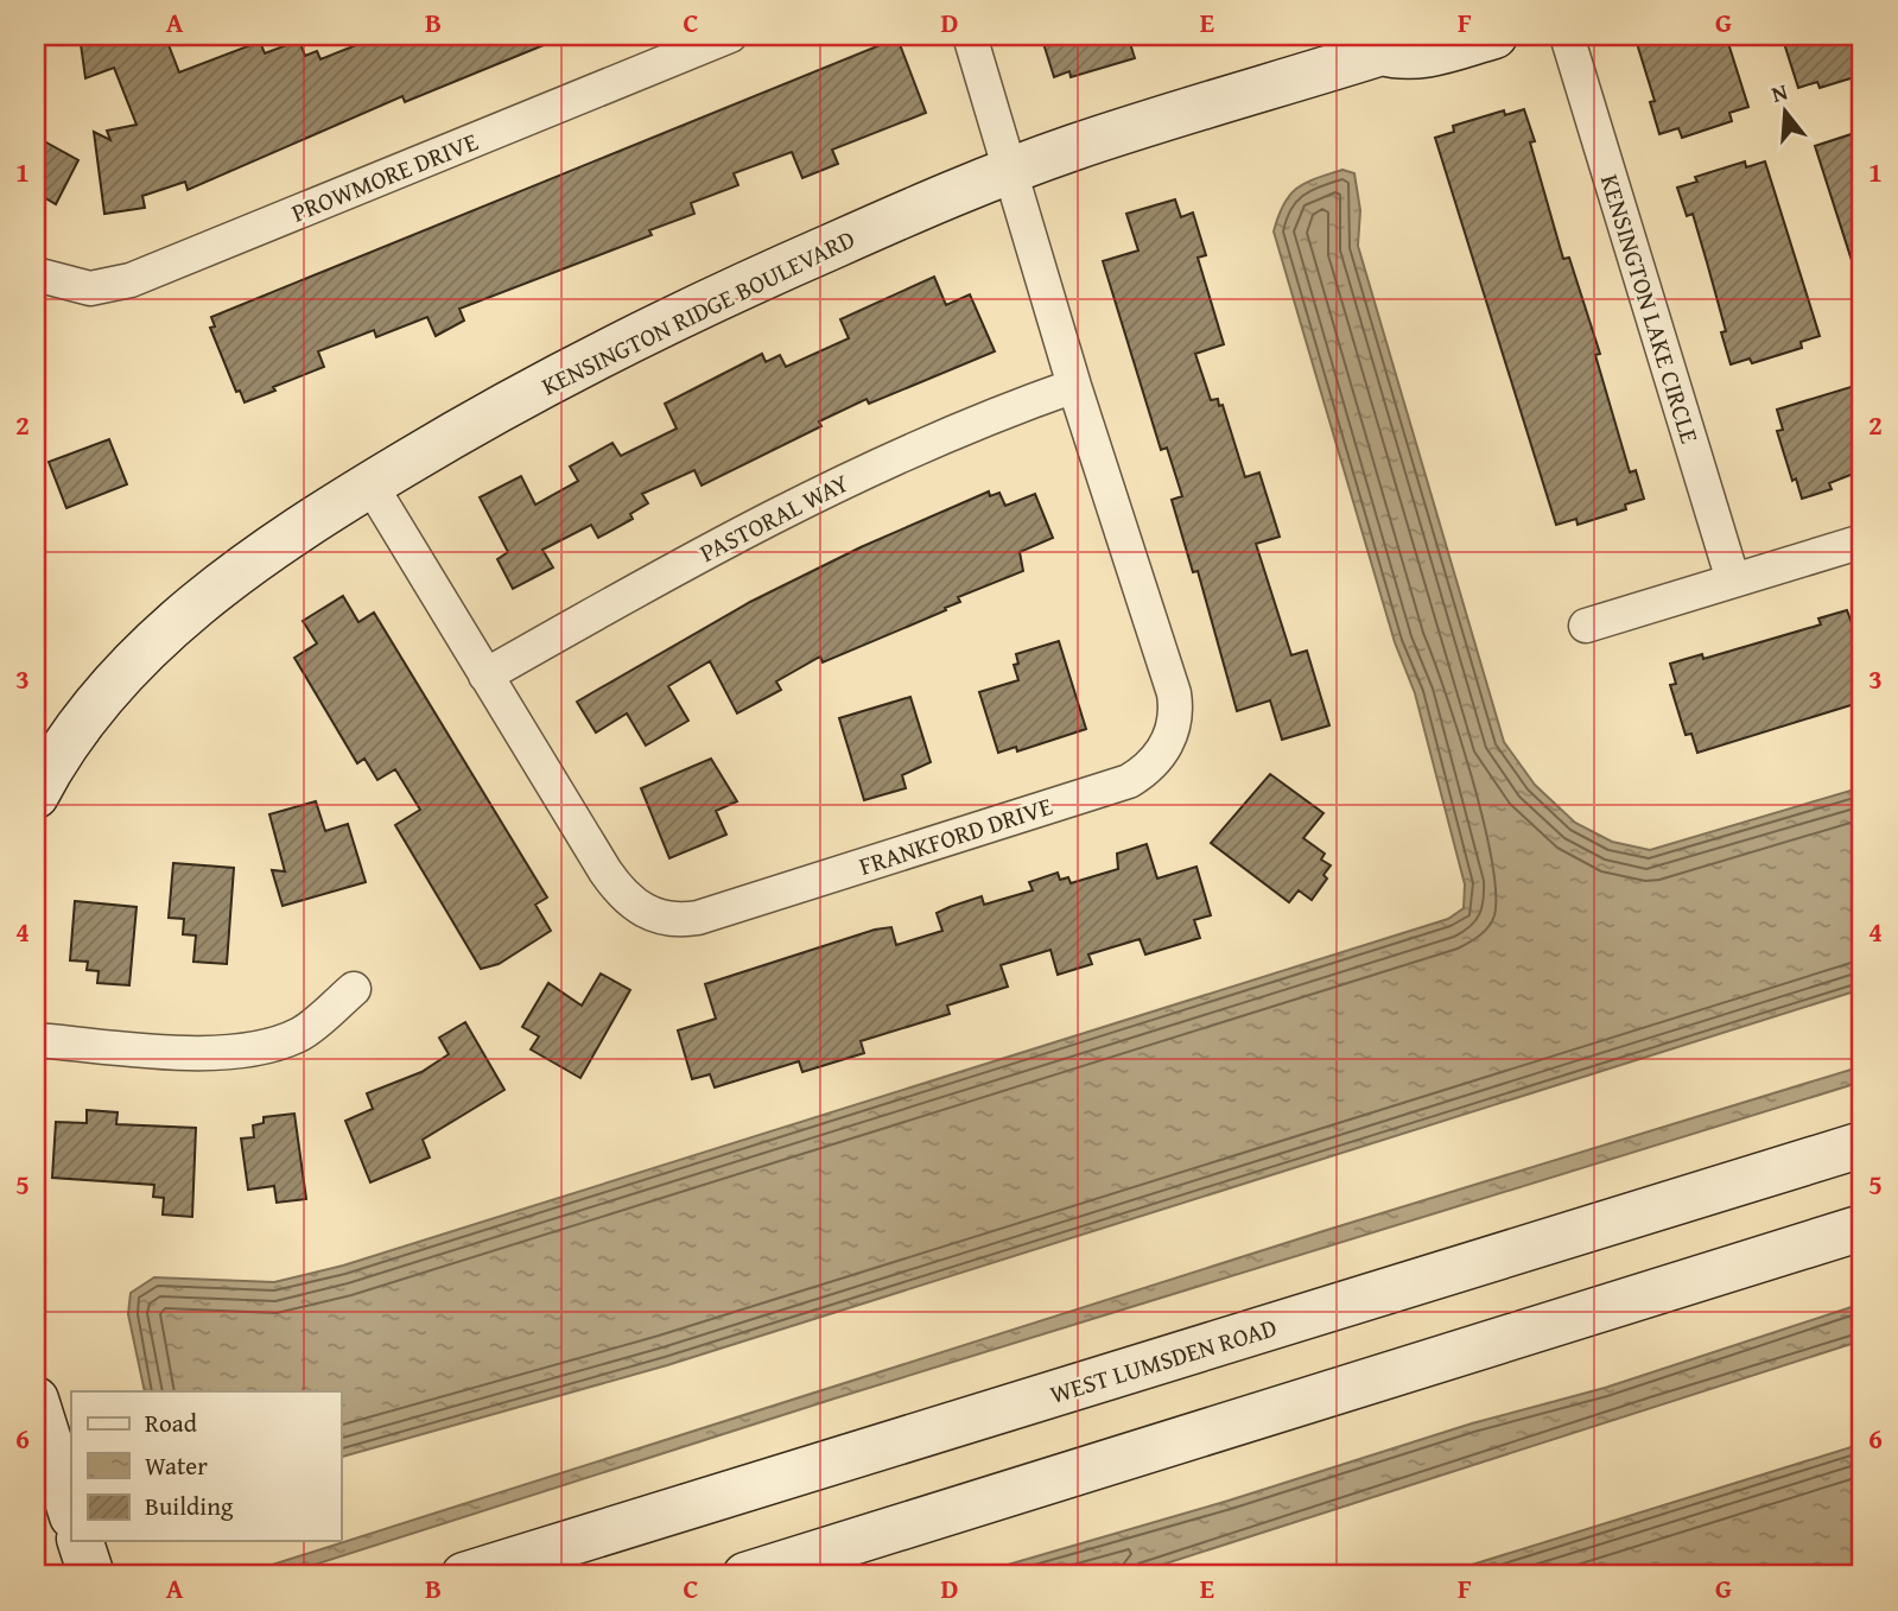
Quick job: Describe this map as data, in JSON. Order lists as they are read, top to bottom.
{
  "streets": {
    "main road": ["KENSINGTON RIDGE BOULEVARD", "WEST LUMSDEN ROAD"],
    "street": [
      "PROWMORE DRIVE",
      "KENSINGTON LAKE CIRCLE",
      "PASTORAL WAY",
      "FRANKFORD DRIVE"
    ]
  },
  "crossings": [
    ["KENSINGTON RIDGE BOULEVARD", "FRANKFORD DRIVE"],
    ["PASTORAL WAY", "FRANKFORD DRIVE"]
  ],
  "legend": ["Road", "Water", "Building"],
  "north": "top",
  "grid": {
    "columns": [
      "A",
      "B",
      "C",
      "D",
      "E",
      "F",
      "G"
    ],
    "rows": [
      "1",
      "2",
      "3",
      "4",
      "5",
      "6"
    ]
  }
}
